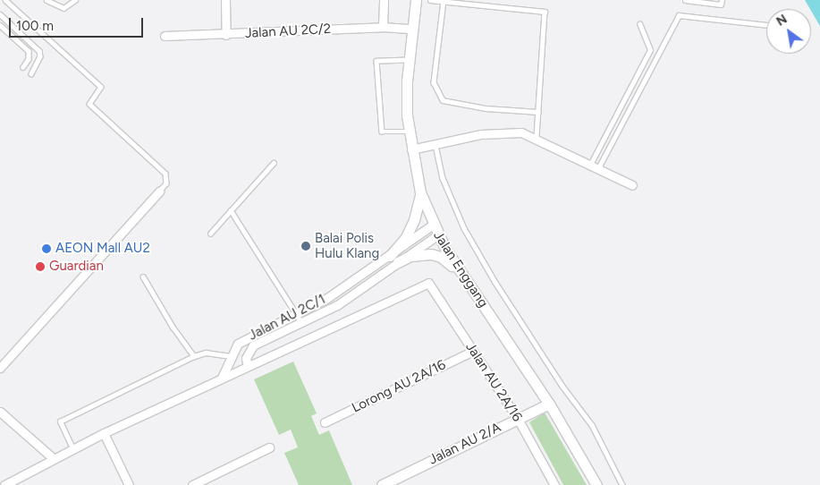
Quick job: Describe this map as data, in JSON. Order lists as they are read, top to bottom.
{
  "streets": {
    "main road": ["Jalan Enggang", "Jalan AU 2/A"],
    "street": [
      "Jalan AU 2C/2",
      "Jalan AU 2C/1",
      "Jalan AU 2A/16",
      "Lorong AU 2A/16"
    ]
  },
  "crossings": [
    ["Jalan AU 2C/2", "Jalan Enggang"],
    ["Jalan Enggang", "Jalan AU 2C/1"],
    ["Jalan Enggang", "Jalan AU 2/A"],
    ["Jalan AU 2C/1", "Jalan AU 2A/16"],
    ["Jalan AU 2A/16", "Lorong AU 2A/16"],
    ["Jalan AU 2A/16", "Jalan AU 2/A"]
  ],
  "places": ["Balai Polis Hulu Klang", "AEON Mall AU2", "Guardian"],
  "scale_bar": "100 m",
  "north": "top left"
}
